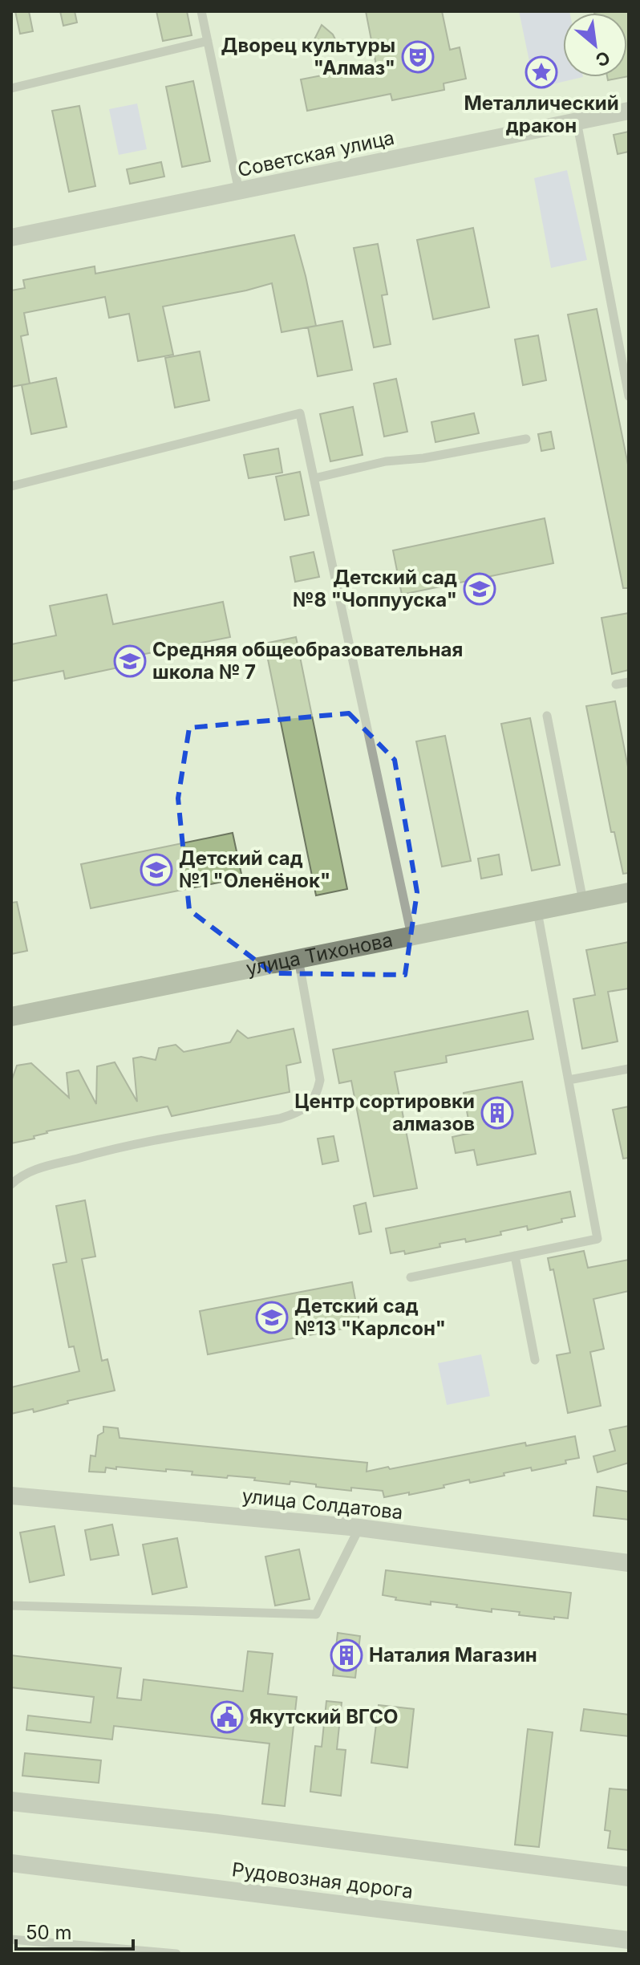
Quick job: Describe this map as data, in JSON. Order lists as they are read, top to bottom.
{
  "streets": {
    "main road": ["улица Тихонова"],
    "street": ["Советская улица", "улица Солдатова", "Рудовозная дорога"]
  },
  "places": {
    "theatre": ["Дворец культуры \"Алмаз\""],
    "place": ["Металлический дракон"],
    "school or university": [
      "Детский сад №8 \"Чоппууска\"",
      "Cредняя общеобразовательная школа № 7",
      "Детский сад №1 \"Оленёнок\"",
      "Детский сад №13 \"Карлсон\""
    ],
    "building": ["Центр сортировки алмазов", "Наталия Магазин"],
    "public building": ["Якутский ВГСО"]
  },
  "scale_bar": "50 m",
  "north": "bottom right"
}
